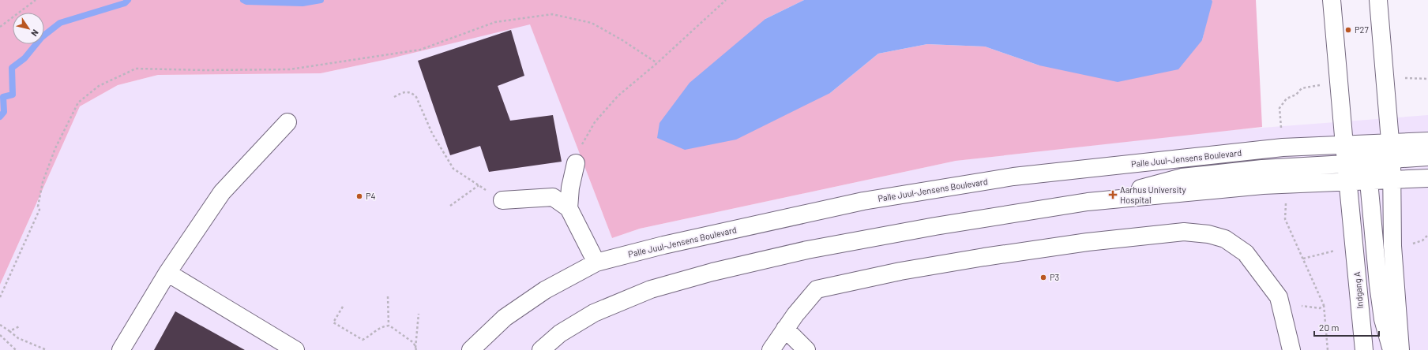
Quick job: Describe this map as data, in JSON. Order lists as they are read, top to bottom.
{
  "streets": {
    "street": ["Palle Juul-Jensens Boulevard", "Indgang A"]
  },
  "places": {
    "other": ["P27", "P4", "P3"],
    "health": ["Aarhus University Hospital"]
  },
  "scale_bar": "20 m",
  "north": "bottom right"
}
